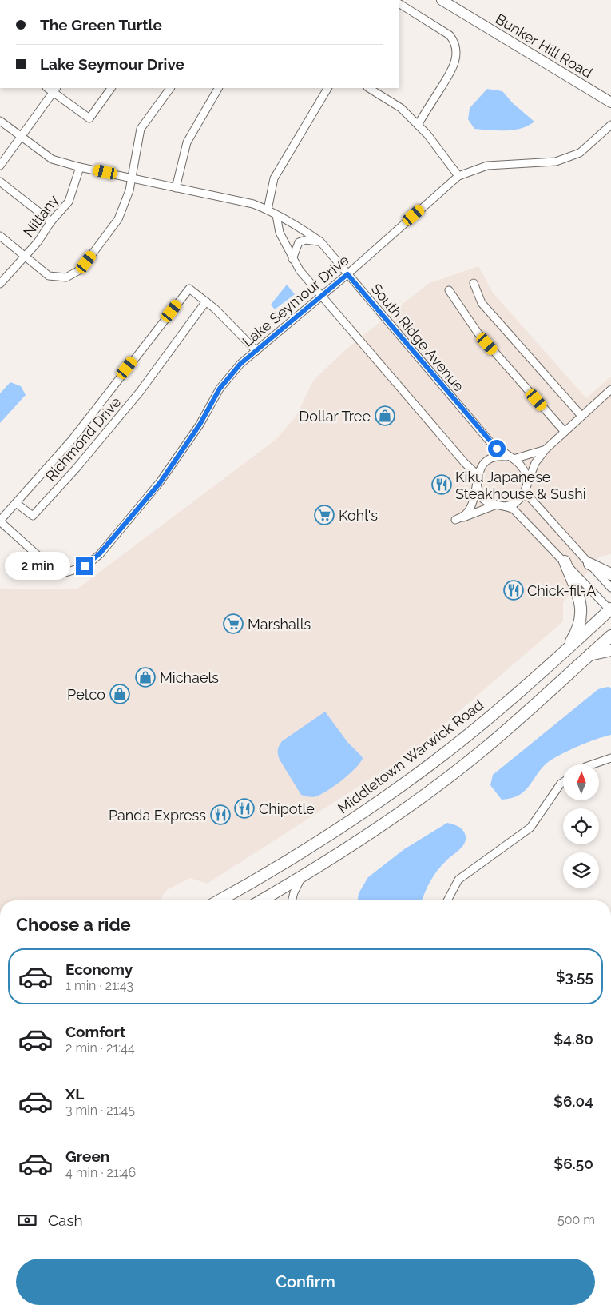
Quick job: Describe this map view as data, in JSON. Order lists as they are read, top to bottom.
{
  "streets": {
    "main road": ["Bunker Hill Road", "Middletown Warwick Road"],
    "street": [
      "Nittany",
      "Lake Seymour Drive",
      "South Ridge Avenue",
      "Richmond Drive"
    ]
  },
  "crossings": [
    ["Nittany", "South Ridge Avenue"],
    ["Lake Seymour Drive", "South Ridge Avenue"],
    ["Lake Seymour Drive", "Richmond Drive"]
  ],
  "places": {
    "shop": ["Dollar Tree", "Michaels", "Petco"],
    "restaurant": [
      "Kiku Japanese Steakhouse & Sushi",
      "Chick-fil-A",
      "Chipotle",
      "Panda Express"
    ],
    "supermarket": ["Kohl's", "Marshalls"]
  },
  "north": "top",
  "page": {
    "banner": ["The Green Turtle", "Lake Seymour Drive"],
    "bubble": "2 min",
    "heading": "Choose a ride",
    "list": [
      {
        "name": "Economy",
        "note": "1 min · 21:43",
        "value": "$3.55"
      },
      {
        "name": "Comfort",
        "note": "2 min · 21:44",
        "value": "$4.80"
      },
      {
        "name": "XL",
        "note": "3 min · 21:45",
        "value": "$6.04"
      },
      {
        "name": "Green",
        "note": "4 min · 21:46",
        "value": "$6.50"
      }
    ],
    "pay": ["Cash", "500 m"],
    "buttons": "Confirm"
  }
}
